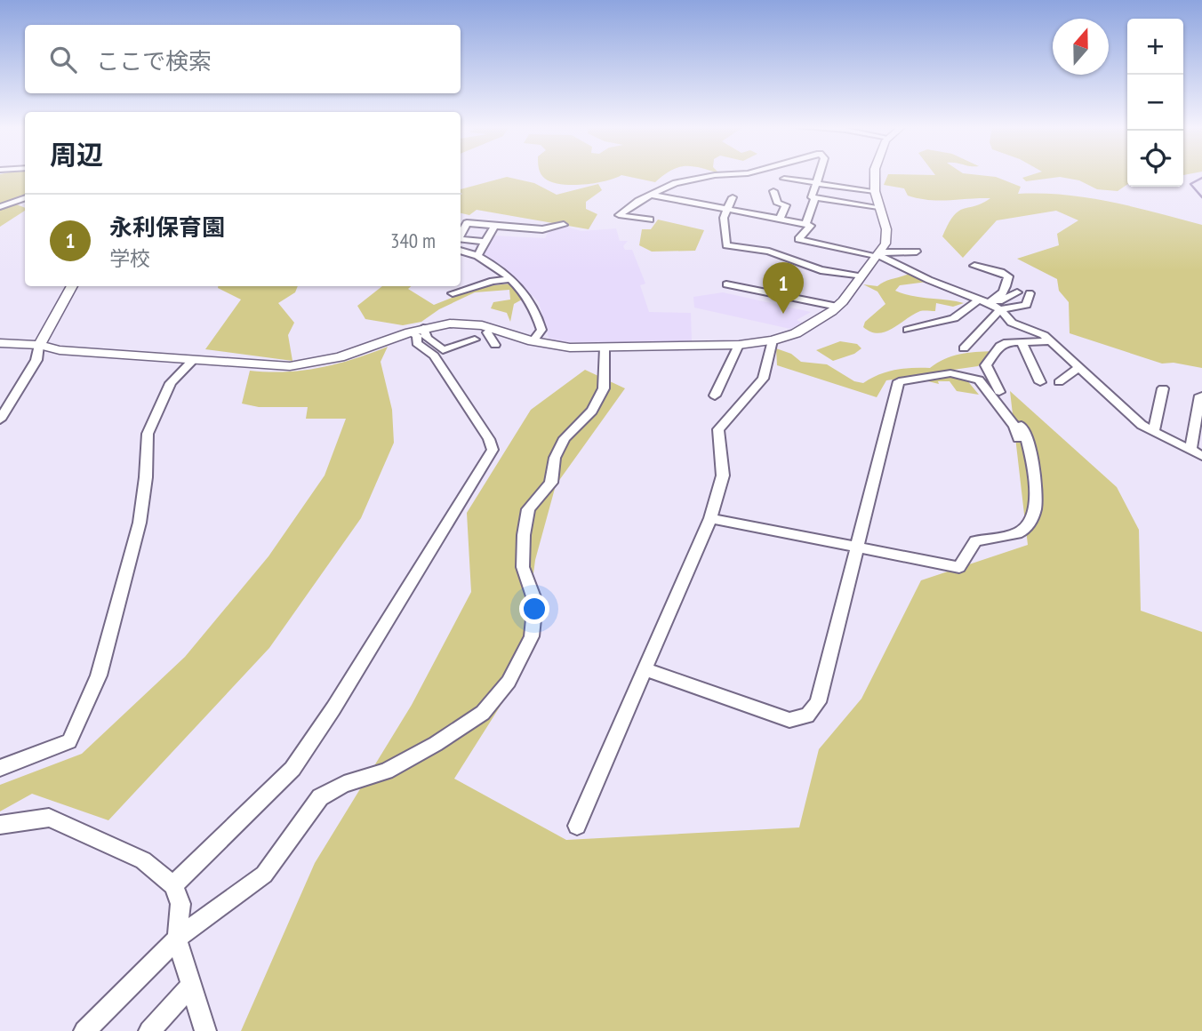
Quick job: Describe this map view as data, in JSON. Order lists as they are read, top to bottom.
{
  "north": "top",
  "page": {
    "map_buttons": ["+", "−"],
    "search": "ここで検索",
    "heading": "周辺",
    "list": [
      {
        "mark": "1",
        "name": "永利保育園",
        "note": "学校",
        "value": "340 m"
      }
    ],
    "pins": "1"
  }
}
